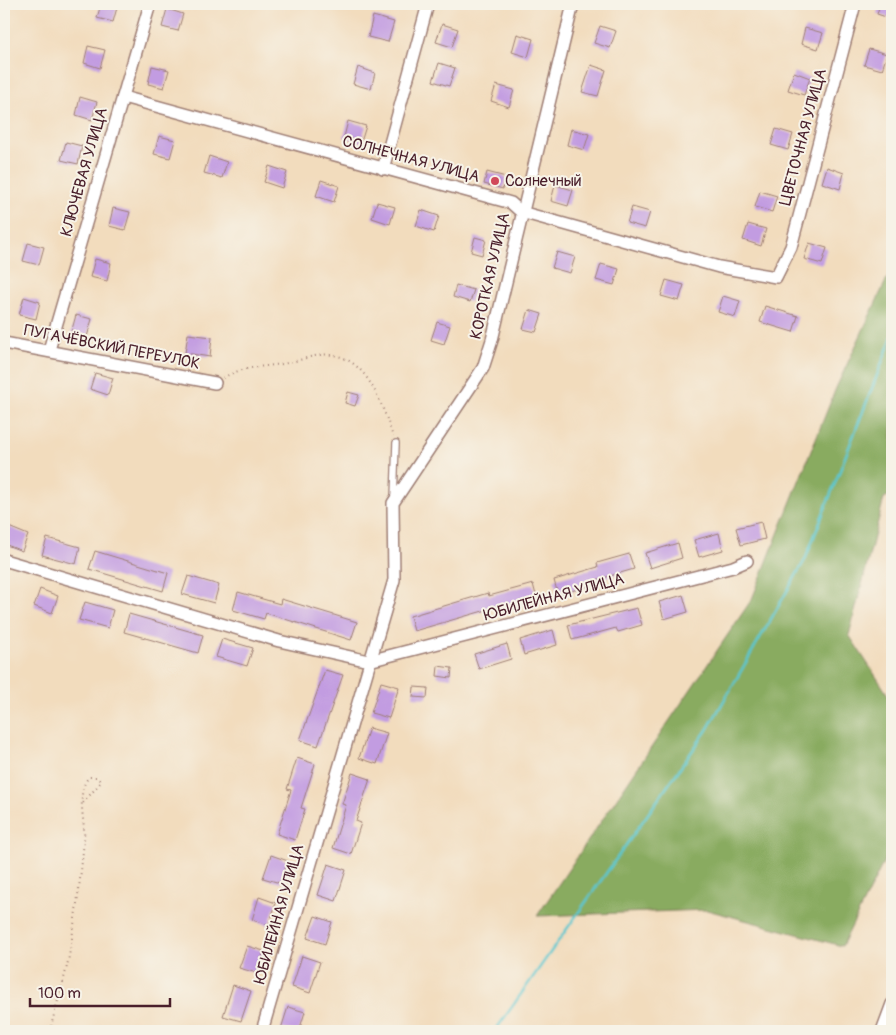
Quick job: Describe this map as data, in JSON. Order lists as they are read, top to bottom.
{
  "streets": {
    "street": [
      "ЦВЕТОЧНАЯ УЛИЦА",
      "СОЛНЕЧНАЯ УЛИЦА",
      "КЛЮЧЕВАЯ УЛИЦА",
      "КОРОТКАЯ УЛИЦА",
      "ПУГАЧЁВСКИЙ ПЕРЕУЛОК",
      "ЮБИЛЕЙНАЯ УЛИЦА"
    ]
  },
  "crossings": [
    ["ЦВЕТОЧНАЯ УЛИЦА", "СОЛНЕЧНАЯ УЛИЦА"],
    ["СОЛНЕЧНАЯ УЛИЦА", "КЛЮЧЕВАЯ УЛИЦА"],
    ["СОЛНЕЧНАЯ УЛИЦА", "КОРОТКАЯ УЛИЦА"],
    ["КЛЮЧЕВАЯ УЛИЦА", "ПУГАЧЁВСКИЙ ПЕРЕУЛОК"],
    ["КОРОТКАЯ УЛИЦА", "ЮБИЛЕЙНАЯ УЛИЦА"]
  ],
  "places": ["Солнечный"],
  "scale_bar": "100 m"
}
